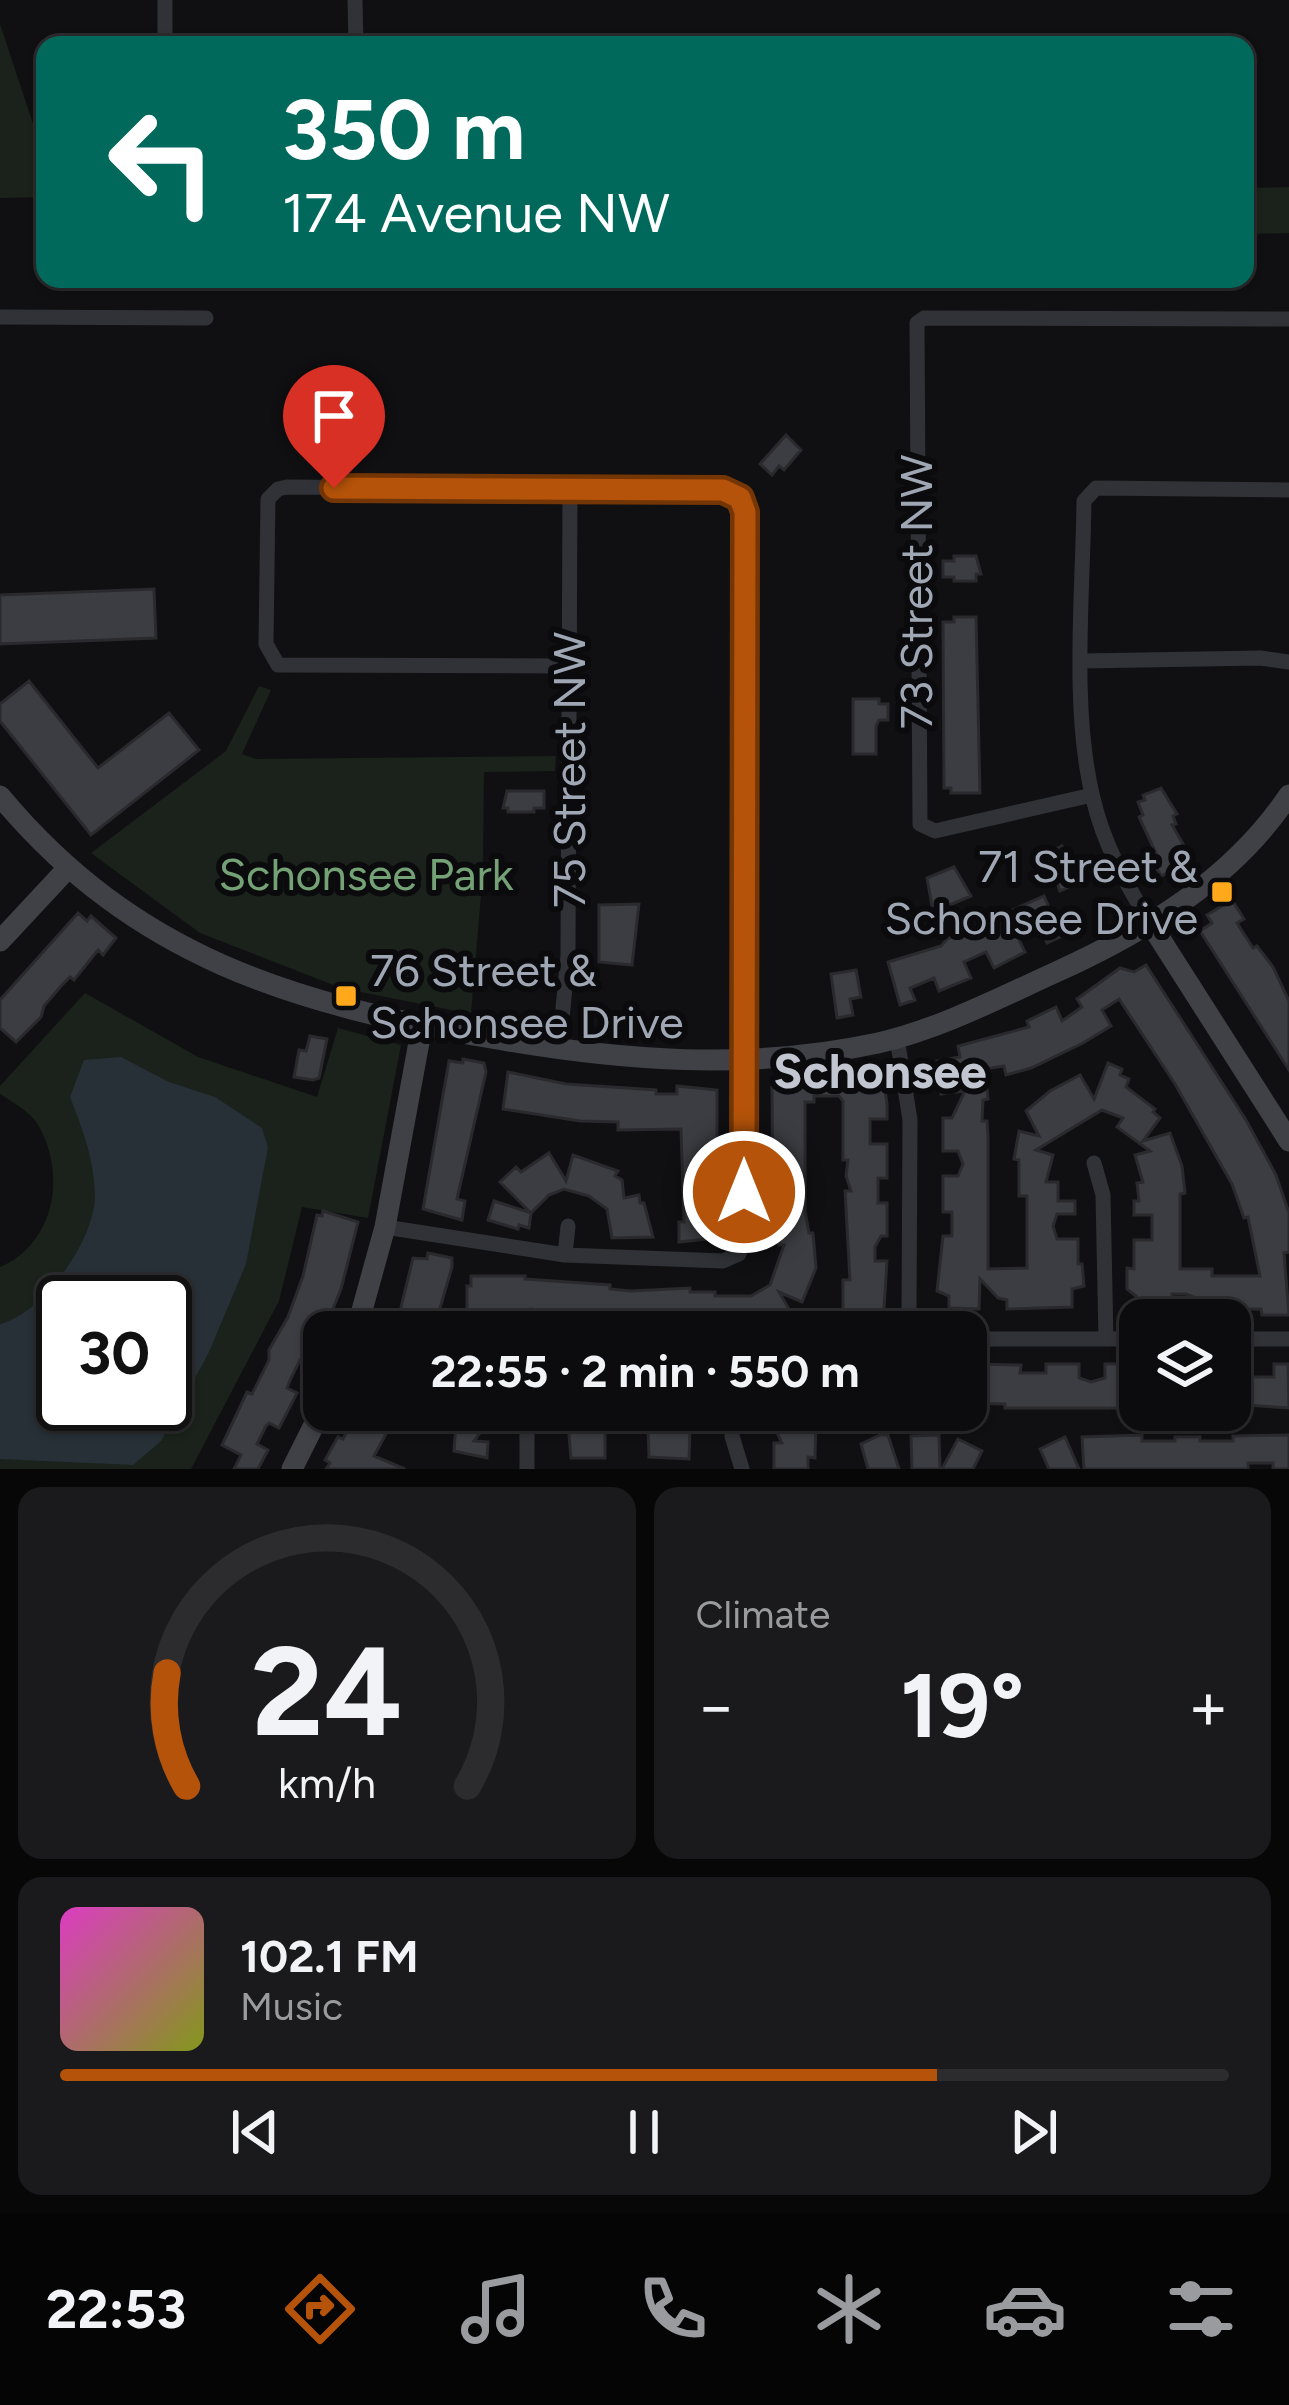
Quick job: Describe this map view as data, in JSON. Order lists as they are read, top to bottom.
{
  "streets": {
    "street": ["73 Street NW", "75 Street NW"]
  },
  "districts": ["Schonsee"],
  "parks": ["Schonsee Park"],
  "places": {
    "transit": ["71 Street & Schonsee Drive", "76 Street & Schonsee Drive"]
  },
  "page": {
    "turn": ["350 m", "174 Avenue NW"],
    "limit": "30",
    "trip": "22:55 · 2 min · 550 m",
    "tile": "Climate",
    "heat": ["−", "19°", "+"],
    "song": ["102.1 FM", "Music"],
    "tabs": "22:53",
    "gauge": ["24", "km/h"]
  }
}
